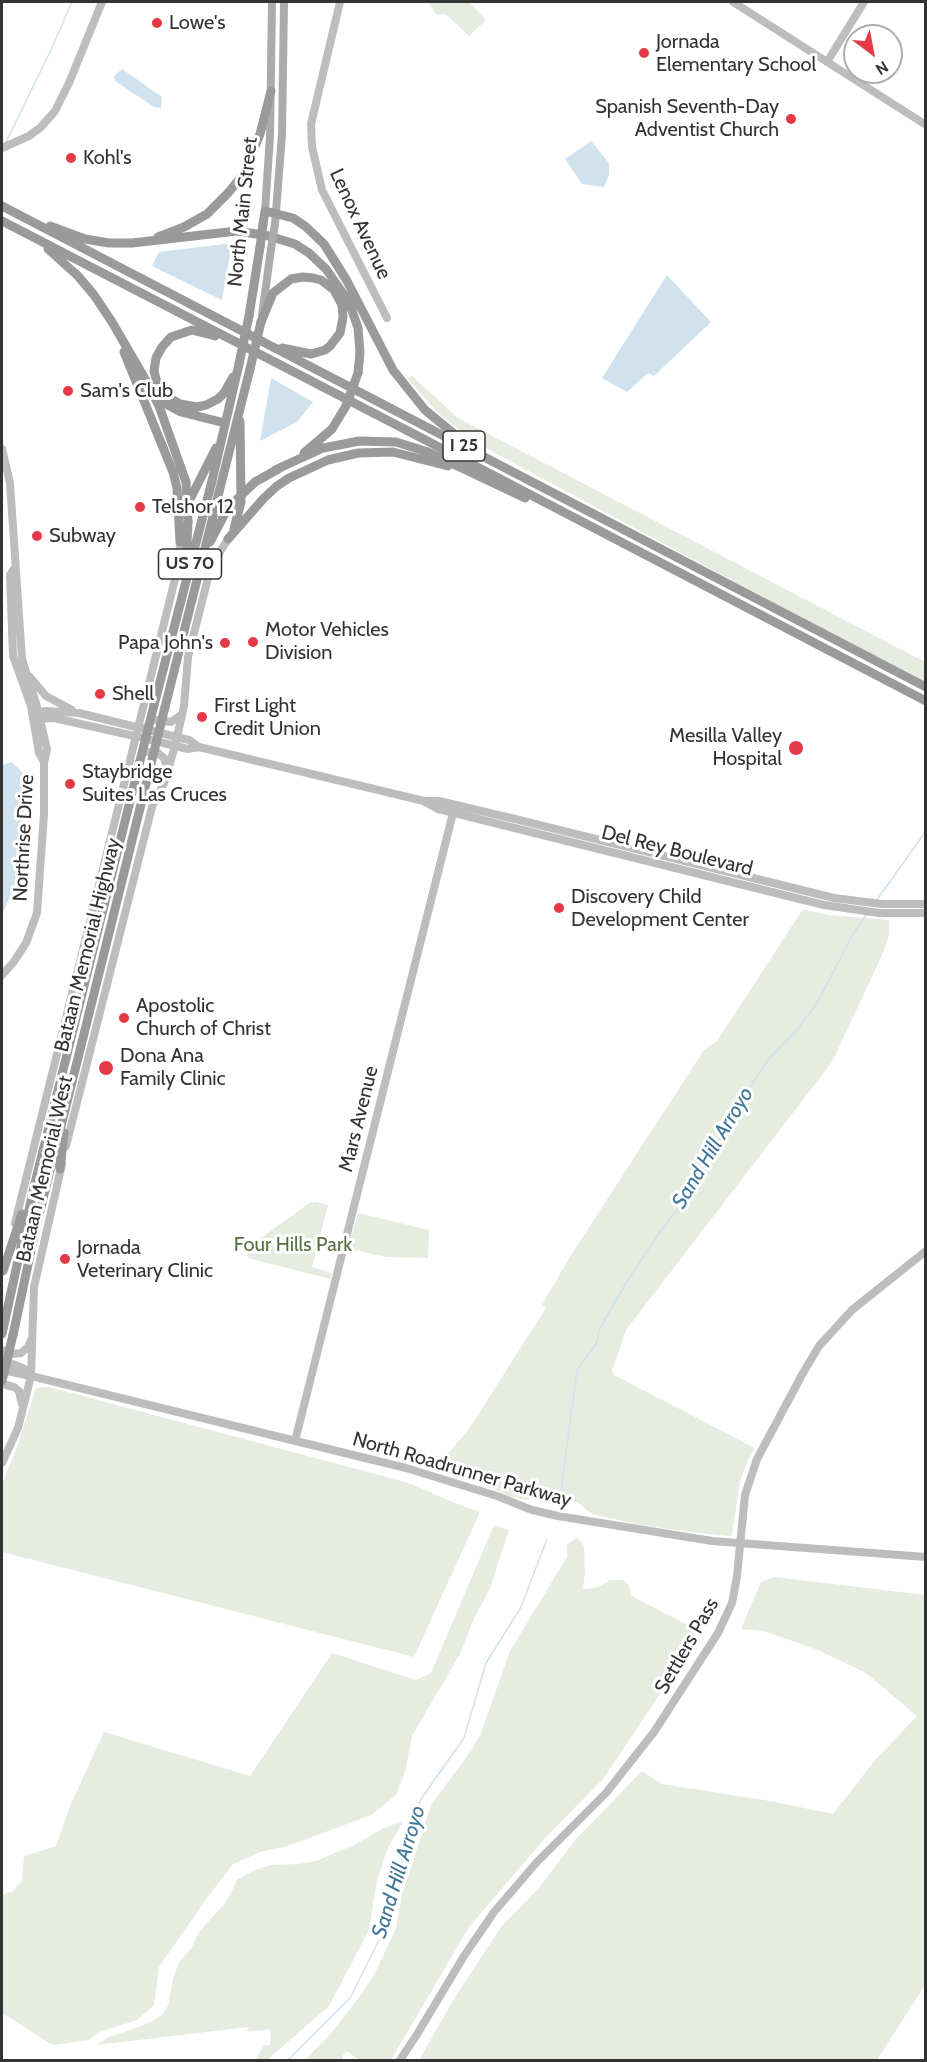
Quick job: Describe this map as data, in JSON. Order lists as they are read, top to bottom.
{
  "streets": {
    "highway": [
      "North Main Street",
      "I 25",
      "US 70",
      "Bataan Memorial Highway"
    ],
    "main road": [
      "Lenox Avenue",
      "Northrise Drive",
      "Del Rey Boulevard",
      "Mars Avenue",
      "Bataan Memorial West",
      "North Roadrunner Parkway",
      "Settlers Pass"
    ]
  },
  "crossings": [
    ["North Main Street", "Bataan Memorial Highway"],
    ["Northrise Drive", "Del Rey Boulevard"],
    ["Del Rey Boulevard", "Mars Avenue"],
    ["Del Rey Boulevard", "Bataan Memorial West"],
    ["Mars Avenue", "North Roadrunner Parkway"],
    ["Bataan Memorial West", "North Roadrunner Parkway"],
    ["North Roadrunner Parkway", "Settlers Pass"]
  ],
  "water": ["Sand Hill Arroyo"],
  "parks": ["Four Hills Park"],
  "places": [
    "Lowe's",
    "Jornada Elementary School",
    "Spanish Seventh-Day Adventist Church",
    "Kohl's",
    "Sam's Club",
    "Telshor 12",
    "Subway",
    "Motor Vehicles Division",
    "Papa John's",
    "Shell",
    "First Light Credit Union",
    "Mesilla Valley Hospital",
    "Staybridge Suites Las Cruces",
    "Discovery Child Development Center",
    "Apostolic Church of Christ",
    "Dona Ana Family Clinic",
    "Jornada Veterinary Clinic"
  ],
  "north": "bottom right"
}
